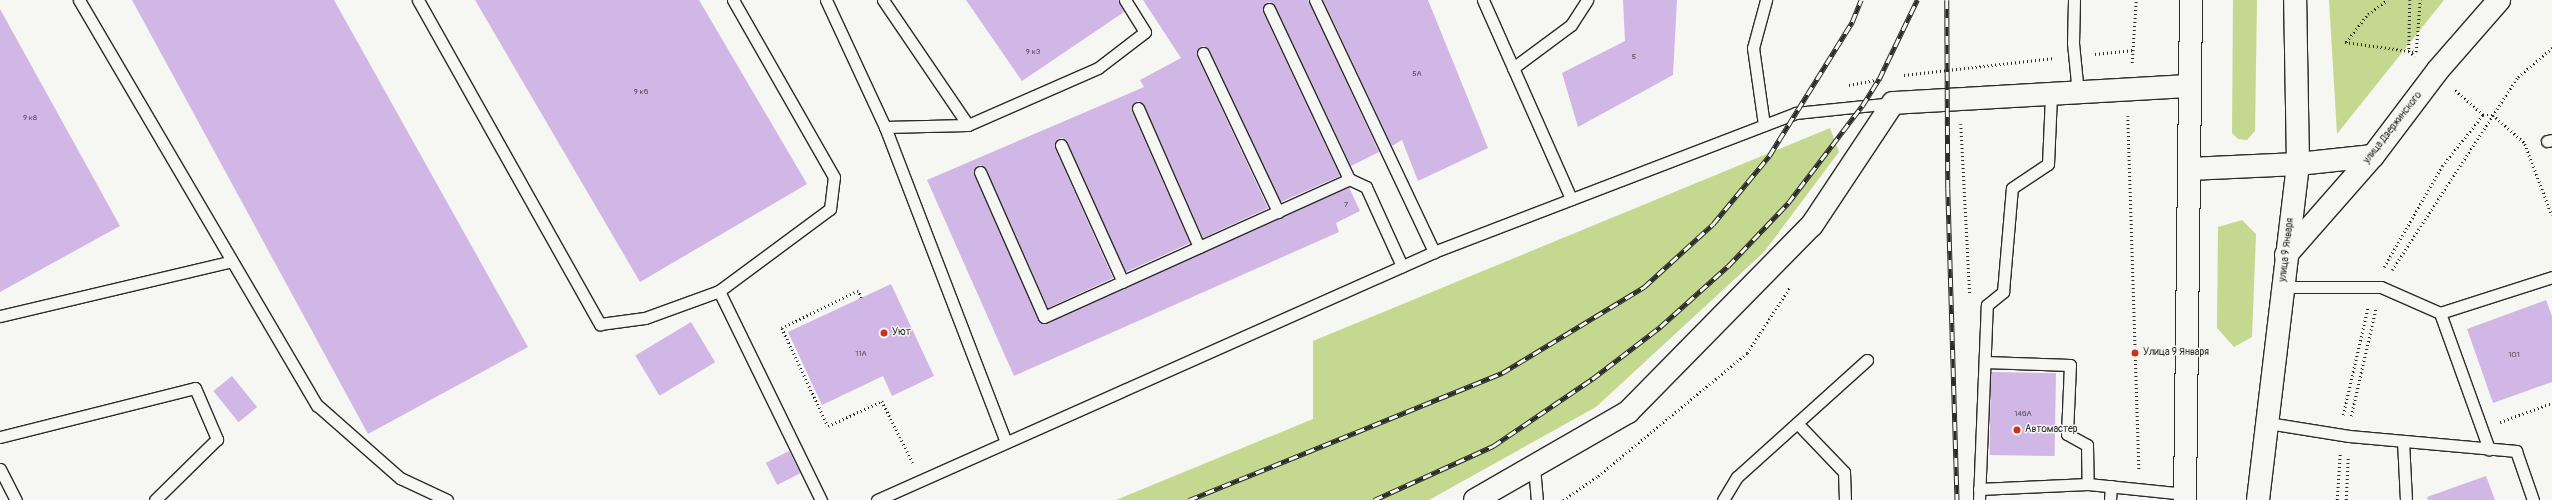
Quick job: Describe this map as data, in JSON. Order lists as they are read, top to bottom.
{
  "streets": {
    "street": ["улица Дзержинского", "улица 9 Января"]
  },
  "crossings": [
    ["улица Дзержинского", "улица 9 Января"]
  ],
  "places": ["Уют", "Улица 9 Января", "Автомастер"],
  "house_numbers": [
    "9 к3",
    "5",
    "5А",
    "9 к6",
    "9 к8",
    "7",
    "11А",
    "101",
    "146А"
  ]
}
